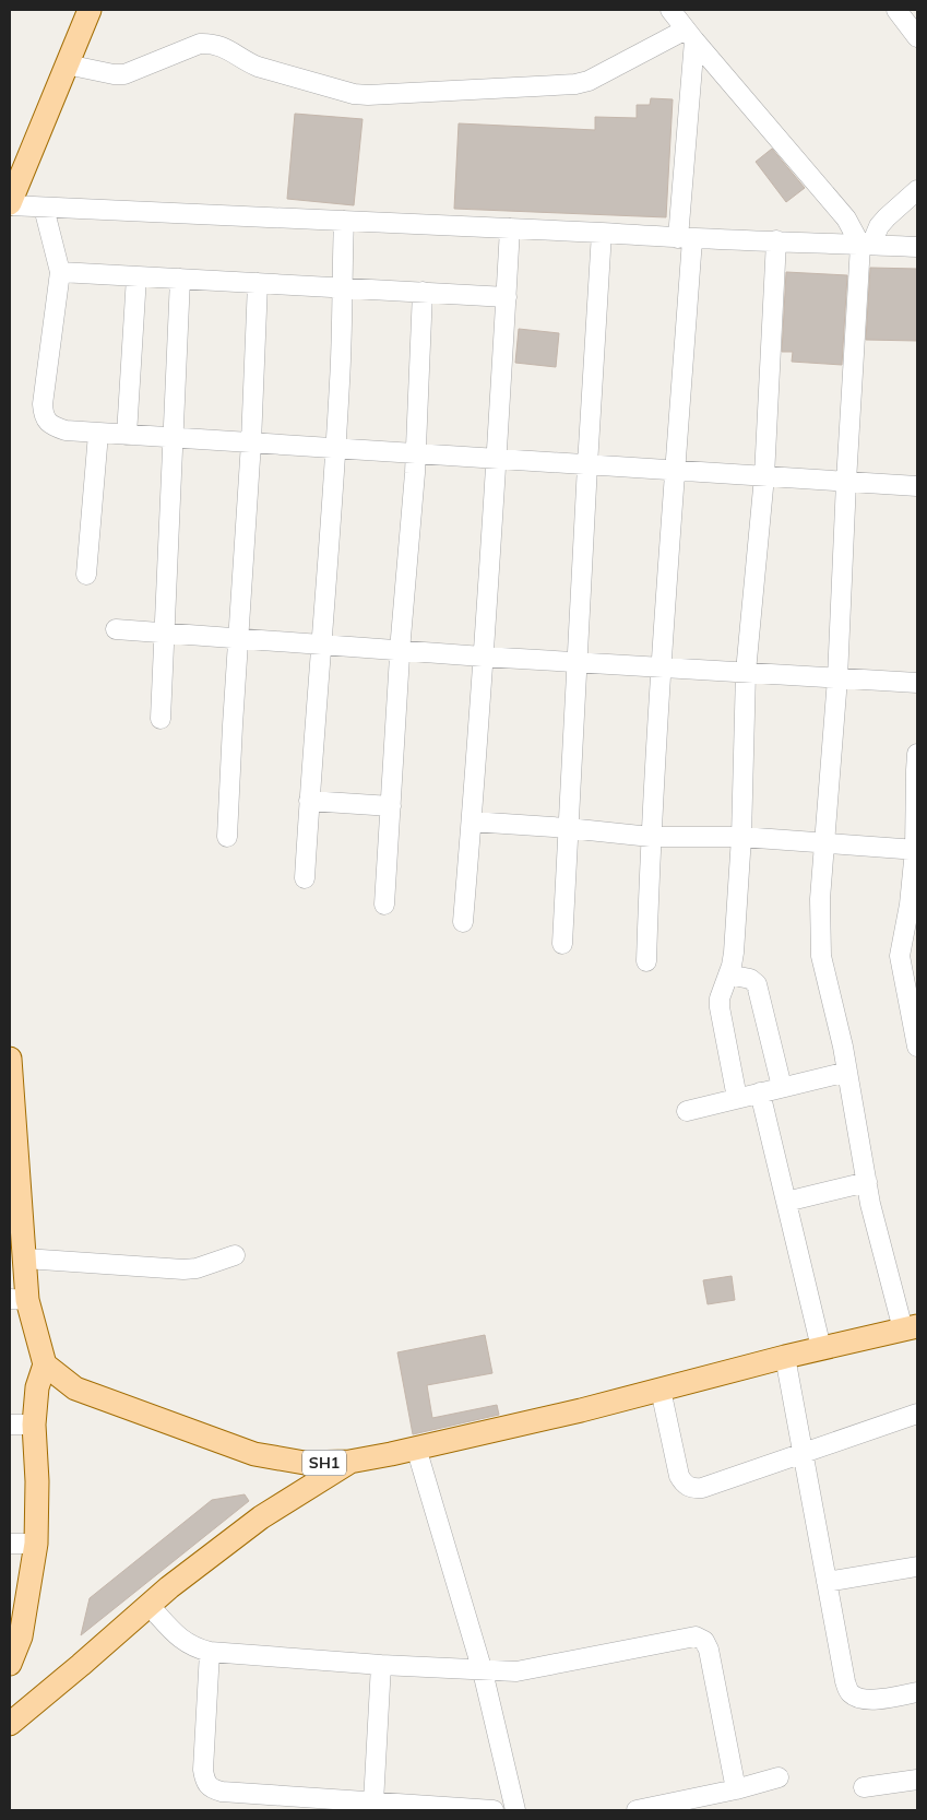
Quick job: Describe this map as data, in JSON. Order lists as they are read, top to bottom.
{
  "streets": {
    "main road": ["SH1"]
  }
}
